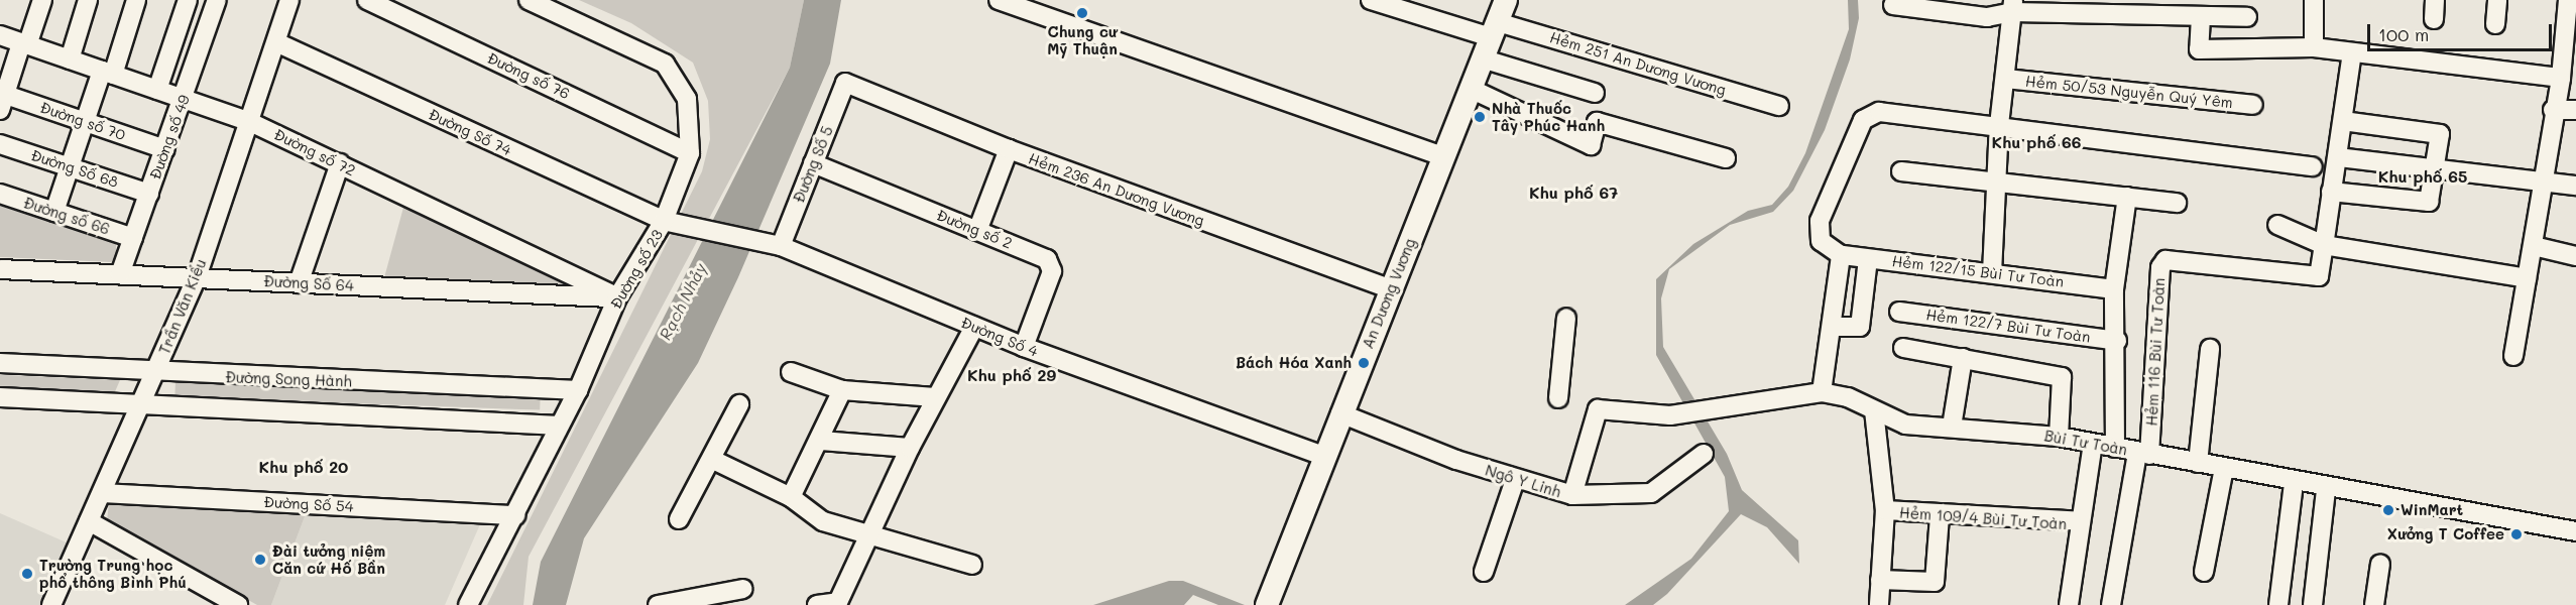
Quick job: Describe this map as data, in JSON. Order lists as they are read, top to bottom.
{
  "streets": {
    "main road": ["An Dương Vương"],
    "street": [
      "Hẻm 251 An Dương Vương",
      "Đường số 76",
      "Hẻm 50/53 Nguyễn Quý Yêm",
      "Đường số 70",
      "Đường Số 74",
      "Đường số 49",
      "Đường số 72",
      "Đường Số 5",
      "Đường Số 68",
      "Hẻm 236 An Dương Vương",
      "Đường số 66",
      "Đường số 2",
      "Đường số 23",
      "Hẻm 122/15 Bùi Tư Toàn",
      "Đường Số 64",
      "Trần Văn Kiểu",
      "Hẻm 122/7 Bùi Tư Toàn",
      "Đường Số 4",
      "Hẻm 116 Bùi Tư Toàn",
      "Đường Song Hành",
      "Bùi Tư Toàn",
      "Ngô Y Linh",
      "Đường Số 54",
      "Hẻm 109/4 Bùi Tư Toàn"
    ]
  },
  "crossings": [
    ["Hẻm 251 An Dương Vương", "An Dương Vương"],
    ["Đường số 76", "Đường số 23"],
    ["Đường số 70", "Đường số 49"],
    ["Đường Số 74", "Đường Số 5"],
    ["Đường Số 74", "Đường số 23"],
    ["Đường Số 74", "Trần Văn Kiểu"],
    ["Đường Số 74", "Đường Số 4"],
    ["Đường số 49", "Đường số 72"],
    ["Đường số 49", "Đường Số 68"],
    ["Đường số 49", "Đường số 66"],
    ["Đường số 49", "Đường Số 64"],
    ["Đường số 72", "Đường số 23"],
    ["Đường số 72", "Đường Số 64"],
    ["Đường số 72", "Trần Văn Kiểu"],
    ["Đường Số 5", "Hẻm 236 An Dương Vương"],
    ["Đường Số 5", "Đường số 2"],
    ["Đường Số 5", "Đường Số 4"],
    ["Hẻm 236 An Dương Vương", "An Dương Vương"],
    ["Đường số 2", "Đường Số 4"],
    ["Đường số 23", "Đường Số 64"],
    ["Đường số 23", "Đường Song Hành"],
    ["Đường số 23", "Đường Số 54"],
    ["Đường Số 64", "Trần Văn Kiểu"],
    ["An Dương Vương", "Đường Số 4"],
    ["An Dương Vương", "Ngô Y Linh"],
    ["Trần Văn Kiểu", "Đường Song Hành"],
    ["Trần Văn Kiểu", "Đường Số 54"],
    ["Hẻm 116 Bùi Tư Toàn", "Bùi Tư Toàn"],
    ["Bùi Tư Toàn", "Ngô Y Linh"]
  ],
  "districts": [
    "Khu phố 66",
    "Khu phố 65",
    "Khu phố 67",
    "Khu phố 29",
    "Khu phố 20"
  ],
  "water": ["Rạch Nhảy"],
  "places": [
    "Chung cư Mỹ Thuận",
    "Nhà Thuốc Tây Phúc Hanh",
    "Bách Hóa Xanh",
    "WinMart",
    "Xưởng T Coffee",
    "Đài tưởng niệm Căn cứ Hố Bần",
    "Trường Trung học phổ thông Bình Phú"
  ],
  "scale_bar": "100 m"
}
